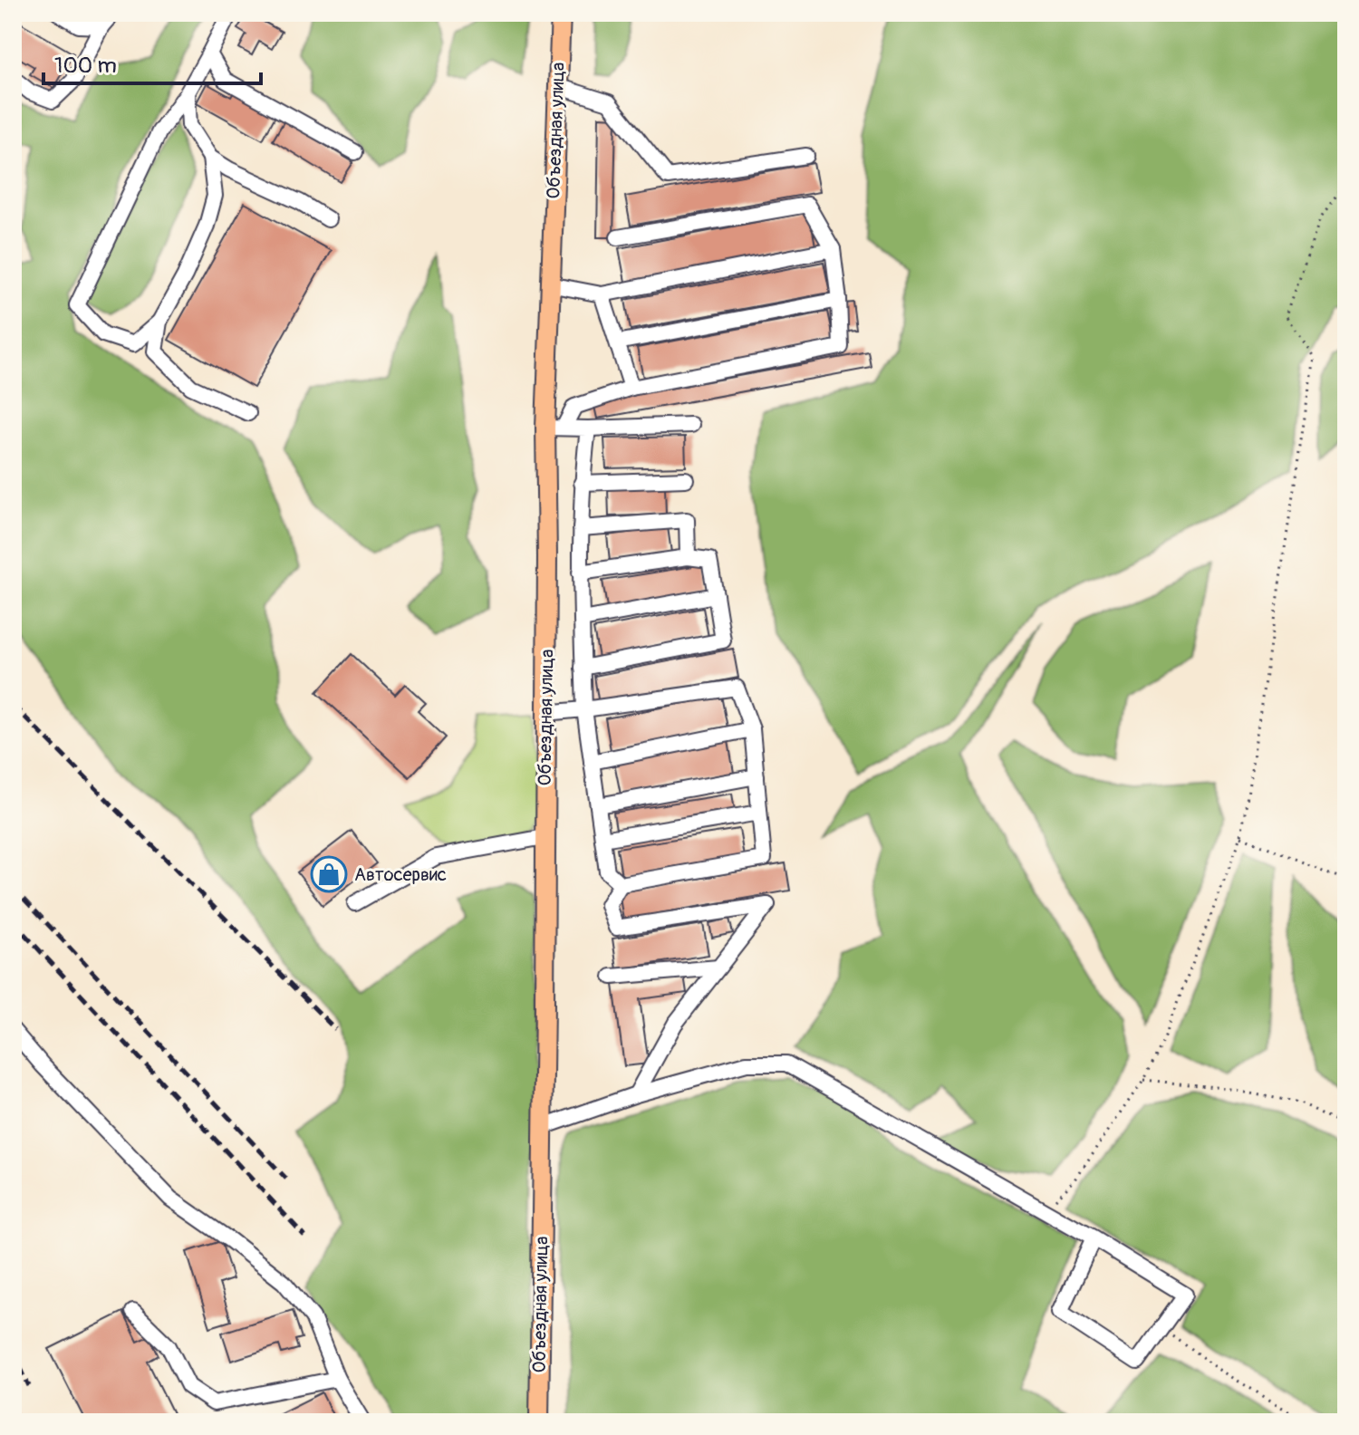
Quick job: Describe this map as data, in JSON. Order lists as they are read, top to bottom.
{
  "streets": {
    "main road": ["Объездная улица"]
  },
  "places": {
    "shop": ["Автосервис"]
  },
  "scale_bar": "100 m"
}
